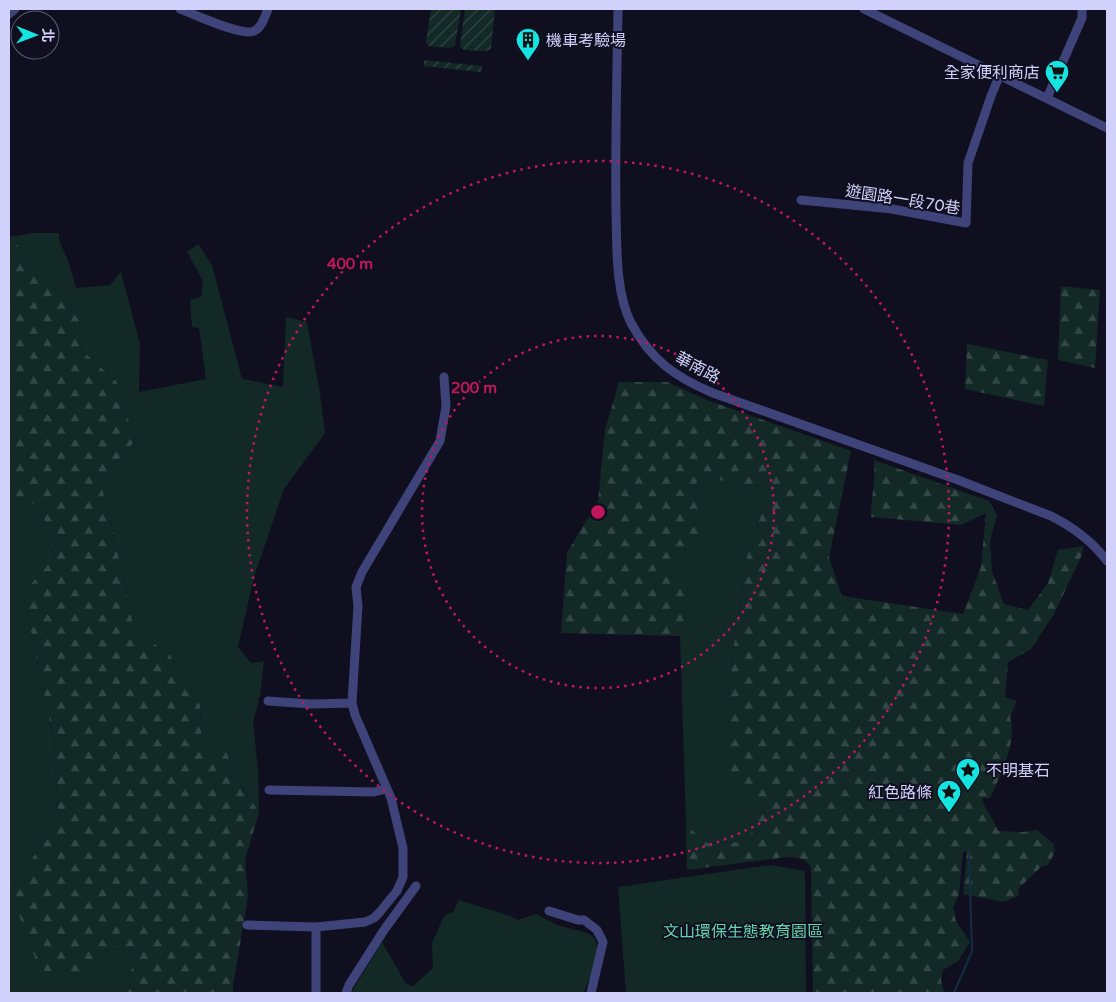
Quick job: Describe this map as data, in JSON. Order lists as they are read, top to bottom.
{
  "streets": {
    "street": ["遊園路一段70巷", "華南路"]
  },
  "parks": ["文山環保生態教育園區"],
  "places": {
    "building": ["機車考驗場"],
    "supermarket": ["全家便利商店"],
    "place": ["不明基石", "紅色路條"]
  },
  "north": "right",
  "rings": ["400 m", "200 m"]
}
